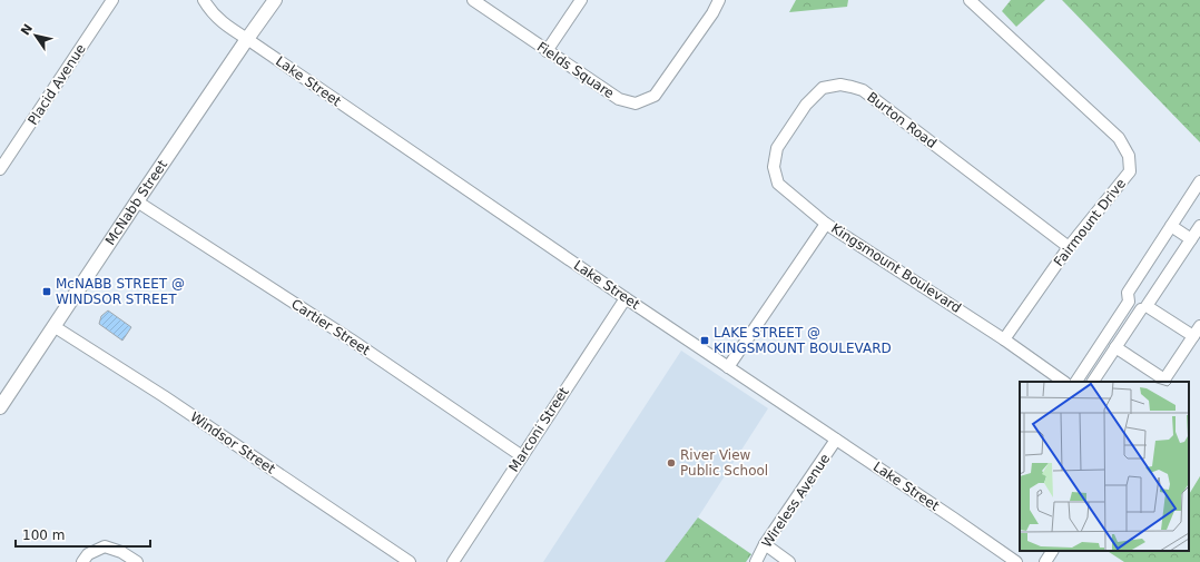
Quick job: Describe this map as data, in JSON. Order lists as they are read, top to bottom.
{
  "streets": {
    "main road": ["McNabb Street"],
    "street": [
      "Fields Square",
      "Lake Street",
      "Placid Avenue",
      "Burton Road",
      "Fairmount Drive",
      "Kingsmount Boulevard",
      "Cartier Street",
      "Marconi Street",
      "Windsor Street",
      "Wireless Avenue"
    ]
  },
  "crossings": [
    ["Lake Street", "McNabb Street"],
    ["Lake Street", "Kingsmount Boulevard"],
    ["Lake Street", "Marconi Street"],
    ["Lake Street", "Wireless Avenue"],
    ["Burton Road", "Fairmount Drive"],
    ["Burton Road", "Kingsmount Boulevard"],
    ["McNabb Street", "Cartier Street"],
    ["McNabb Street", "Windsor Street"],
    ["Fairmount Drive", "Kingsmount Boulevard"],
    ["Cartier Street", "Marconi Street"]
  ],
  "places": {
    "transit": ["McNABB STREET @ WINDSOR STREET", "LAKE STREET @ KINGSMOUNT BOULEVARD"],
    "other": ["River View Public School"]
  },
  "scale_bar": "100 m",
  "north": "top left"
}
